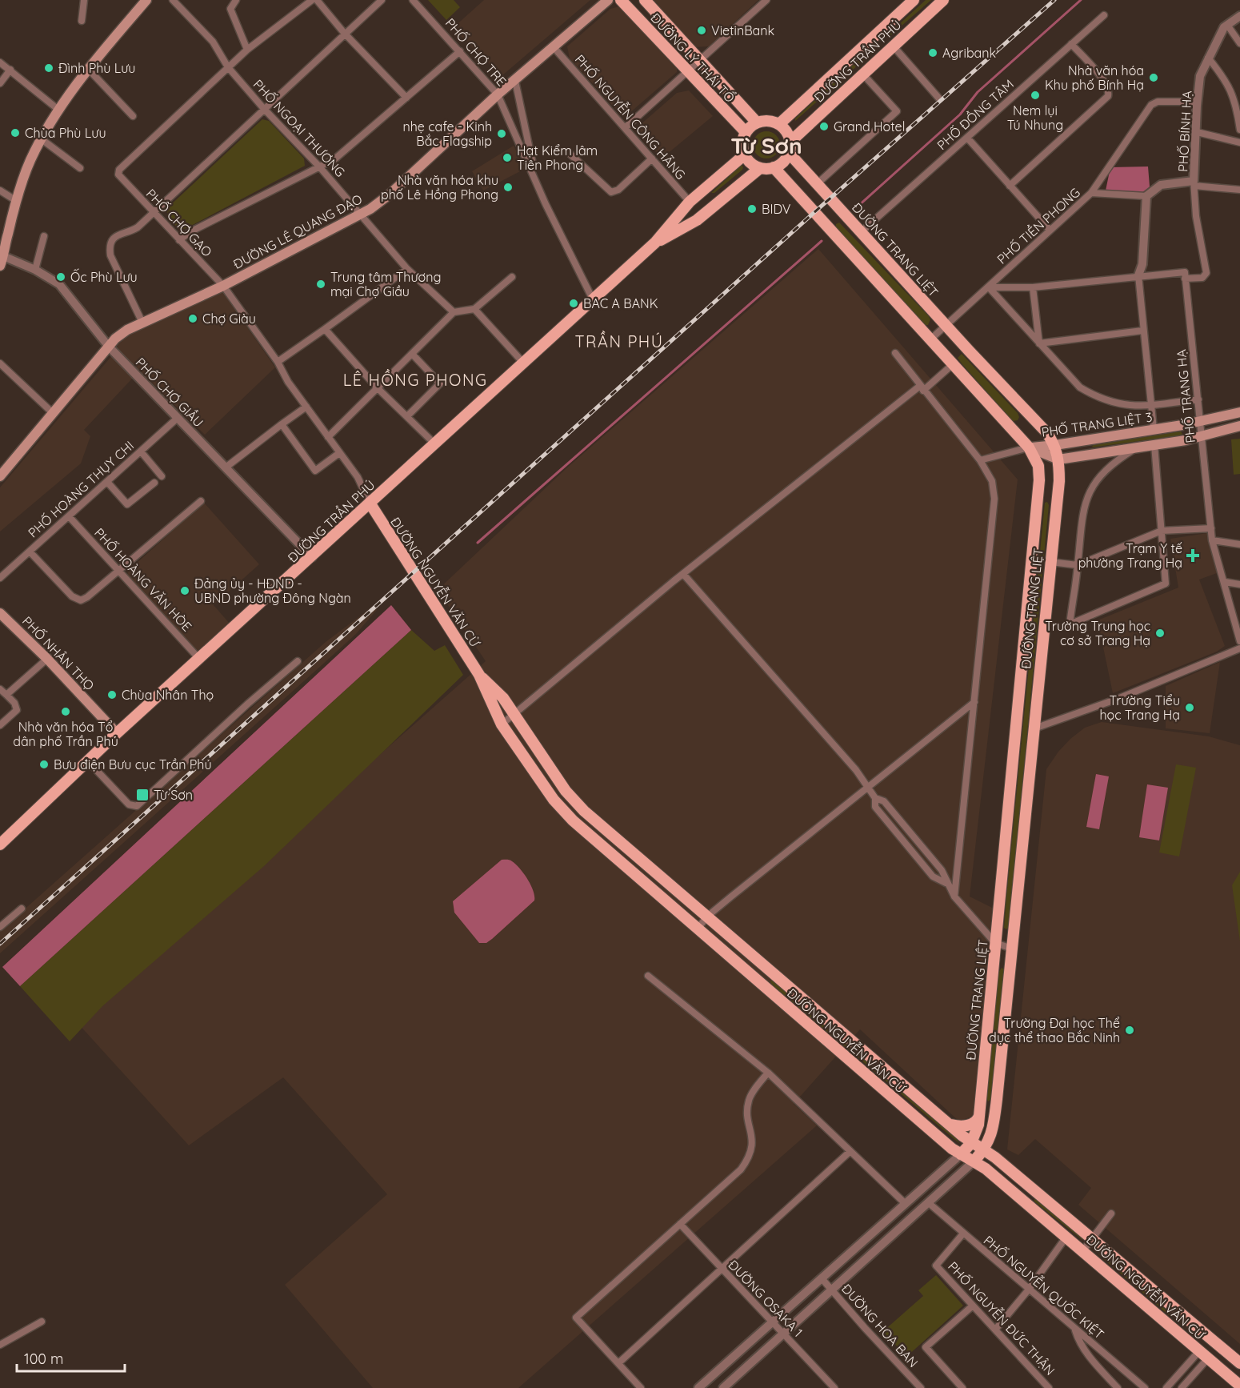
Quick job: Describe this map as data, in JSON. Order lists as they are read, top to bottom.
{
  "streets": {
    "main road": [
      "ĐƯỜNG LÝ THÁI TỔ",
      "ĐƯỜNG TRẦN PHÚ",
      "ĐƯỜNG LÊ QUANG ĐẠO",
      "ĐƯỜNG TRANG LIỆT",
      "PHỐ TRANG LIỆT 3",
      "ĐƯỜNG NGUYỄN VĂN CỪ",
      "PHỐ NHÂN THỌ"
    ],
    "street": [
      "PHỐ CHỢ TRE",
      "PHỐ ĐỒNG TÂM",
      "PHỐ NGUYỄN CÔNG HÃNG",
      "PHỐ NGOẠI THƯƠNG",
      "PHỐ BÍNH HẠ",
      "PHỐ CHỢ GẠO",
      "PHỐ TIỀN PHONG",
      "PHỐ CHỢ GIẦU",
      "PHỐ TRANG HẠ",
      "PHỐ HOÀNG THỤY CHI",
      "PHỐ HOÀNG VĂN HÒE",
      "PHỐ NGUYỄN QUỐC KIỆT",
      "ĐƯỜNG OSAKA 1",
      "PHỐ NGUYỄN ĐỨC THẬN",
      "ĐƯỜNG HOA BAN"
    ]
  },
  "crossings": [
    ["PHỐ CHỢ TRE", "ĐƯỜNG TRẦN PHÚ"],
    ["PHỐ CHỢ TRE", "ĐƯỜNG LÊ QUANG ĐẠO"],
    ["ĐƯỜNG LÝ THÁI TỔ", "ĐƯỜNG TRẦN PHÚ"],
    ["ĐƯỜNG LÝ THÁI TỔ", "ĐƯỜNG TRANG LIỆT"],
    ["ĐƯỜNG TRẦN PHÚ", "PHỐ NGUYỄN CÔNG HÃNG"],
    ["ĐƯỜNG TRẦN PHÚ", "PHỐ CHỢ GẠO"],
    ["ĐƯỜNG TRẦN PHÚ", "ĐƯỜNG TRANG LIỆT"],
    ["ĐƯỜNG TRẦN PHÚ", "PHỐ CHỢ GIẦU"],
    ["ĐƯỜNG TRẦN PHÚ", "PHỐ HOÀNG VĂN HÒE"],
    ["ĐƯỜNG TRẦN PHÚ", "ĐƯỜNG NGUYỄN VĂN CỪ"],
    ["ĐƯỜNG TRẦN PHÚ", "PHỐ NHÂN THỌ"],
    ["PHỐ ĐỒNG TÂM", "ĐƯỜNG TRANG LIỆT"],
    ["PHỐ NGUYỄN CÔNG HÃNG", "ĐƯỜNG LÊ QUANG ĐẠO"],
    ["PHỐ NGOẠI THƯƠNG", "PHỐ CHỢ GẠO"],
    ["PHỐ NGOẠI THƯƠNG", "ĐƯỜNG LÊ QUANG ĐẠO"],
    ["PHỐ BÍNH HẠ", "PHỐ TIỀN PHONG"],
    ["PHỐ CHỢ GẠO", "ĐƯỜNG LÊ QUANG ĐẠO"],
    ["PHỐ CHỢ GẠO", "ĐƯỜNG NGUYỄN VĂN CỪ"],
    ["PHỐ TIỀN PHONG", "ĐƯỜNG TRANG LIỆT"],
    ["ĐƯỜNG LÊ QUANG ĐẠO", "PHỐ CHỢ GIẦU"],
    ["ĐƯỜNG TRANG LIỆT", "PHỐ TRANG LIỆT 3"],
    ["ĐƯỜNG TRANG LIỆT", "ĐƯỜNG NGUYỄN VĂN CỪ"],
    ["PHỐ CHỢ GIẦU", "PHỐ HOÀNG THỤY CHI"],
    ["PHỐ TRANG HẠ", "PHỐ TRANG LIỆT 3"],
    ["PHỐ HOÀNG THỤY CHI", "PHỐ HOÀNG VĂN HÒE"],
    ["PHỐ NGUYỄN QUỐC KIỆT", "PHỐ NGUYỄN ĐỨC THẬN"]
  ],
  "districts": ["Từ Sơn", "TRẦN PHÚ", "LÊ HỒNG PHONG"],
  "places": {
    "other": [
      "VietinBank",
      "Agribank",
      "Đình Phù Lưu",
      "Nhà văn hóa Khu phố Bính Hạ",
      "Nem lụi Tú Nhung",
      "Grand Hotel",
      "Chùa Phù Lưu",
      "nhẹ cafe - Kinh Bắc Flagship",
      "Hạt Kiểm lâm Tiên Phong",
      "Nhà văn hóa khu phố Lê Hồng Phong",
      "BIDV",
      "Ốc Phù Lưu",
      "Trung tâm Thương mại Chợ Giầu",
      "BAC A BANK",
      "Chợ Giàu",
      "Đảng ủy - HĐND - UBND phường Đông Ngàn",
      "Trường Trung học cơ sở Trang Hạ",
      "Chùa Nhân Thọ",
      "Trường Tiểu học Trang Hạ",
      "Nhà văn hóa Tổ dân phố Trần Phú",
      "Bưu điện Bưu cục Trần Phú",
      "Trường Đại học Thể dục thể thao Bắc Ninh"
    ],
    "health": ["Trạm Y tế phường Trang Hạ"],
    "transit": ["Từ Sơn"]
  },
  "scale_bar": "100 m"
}
